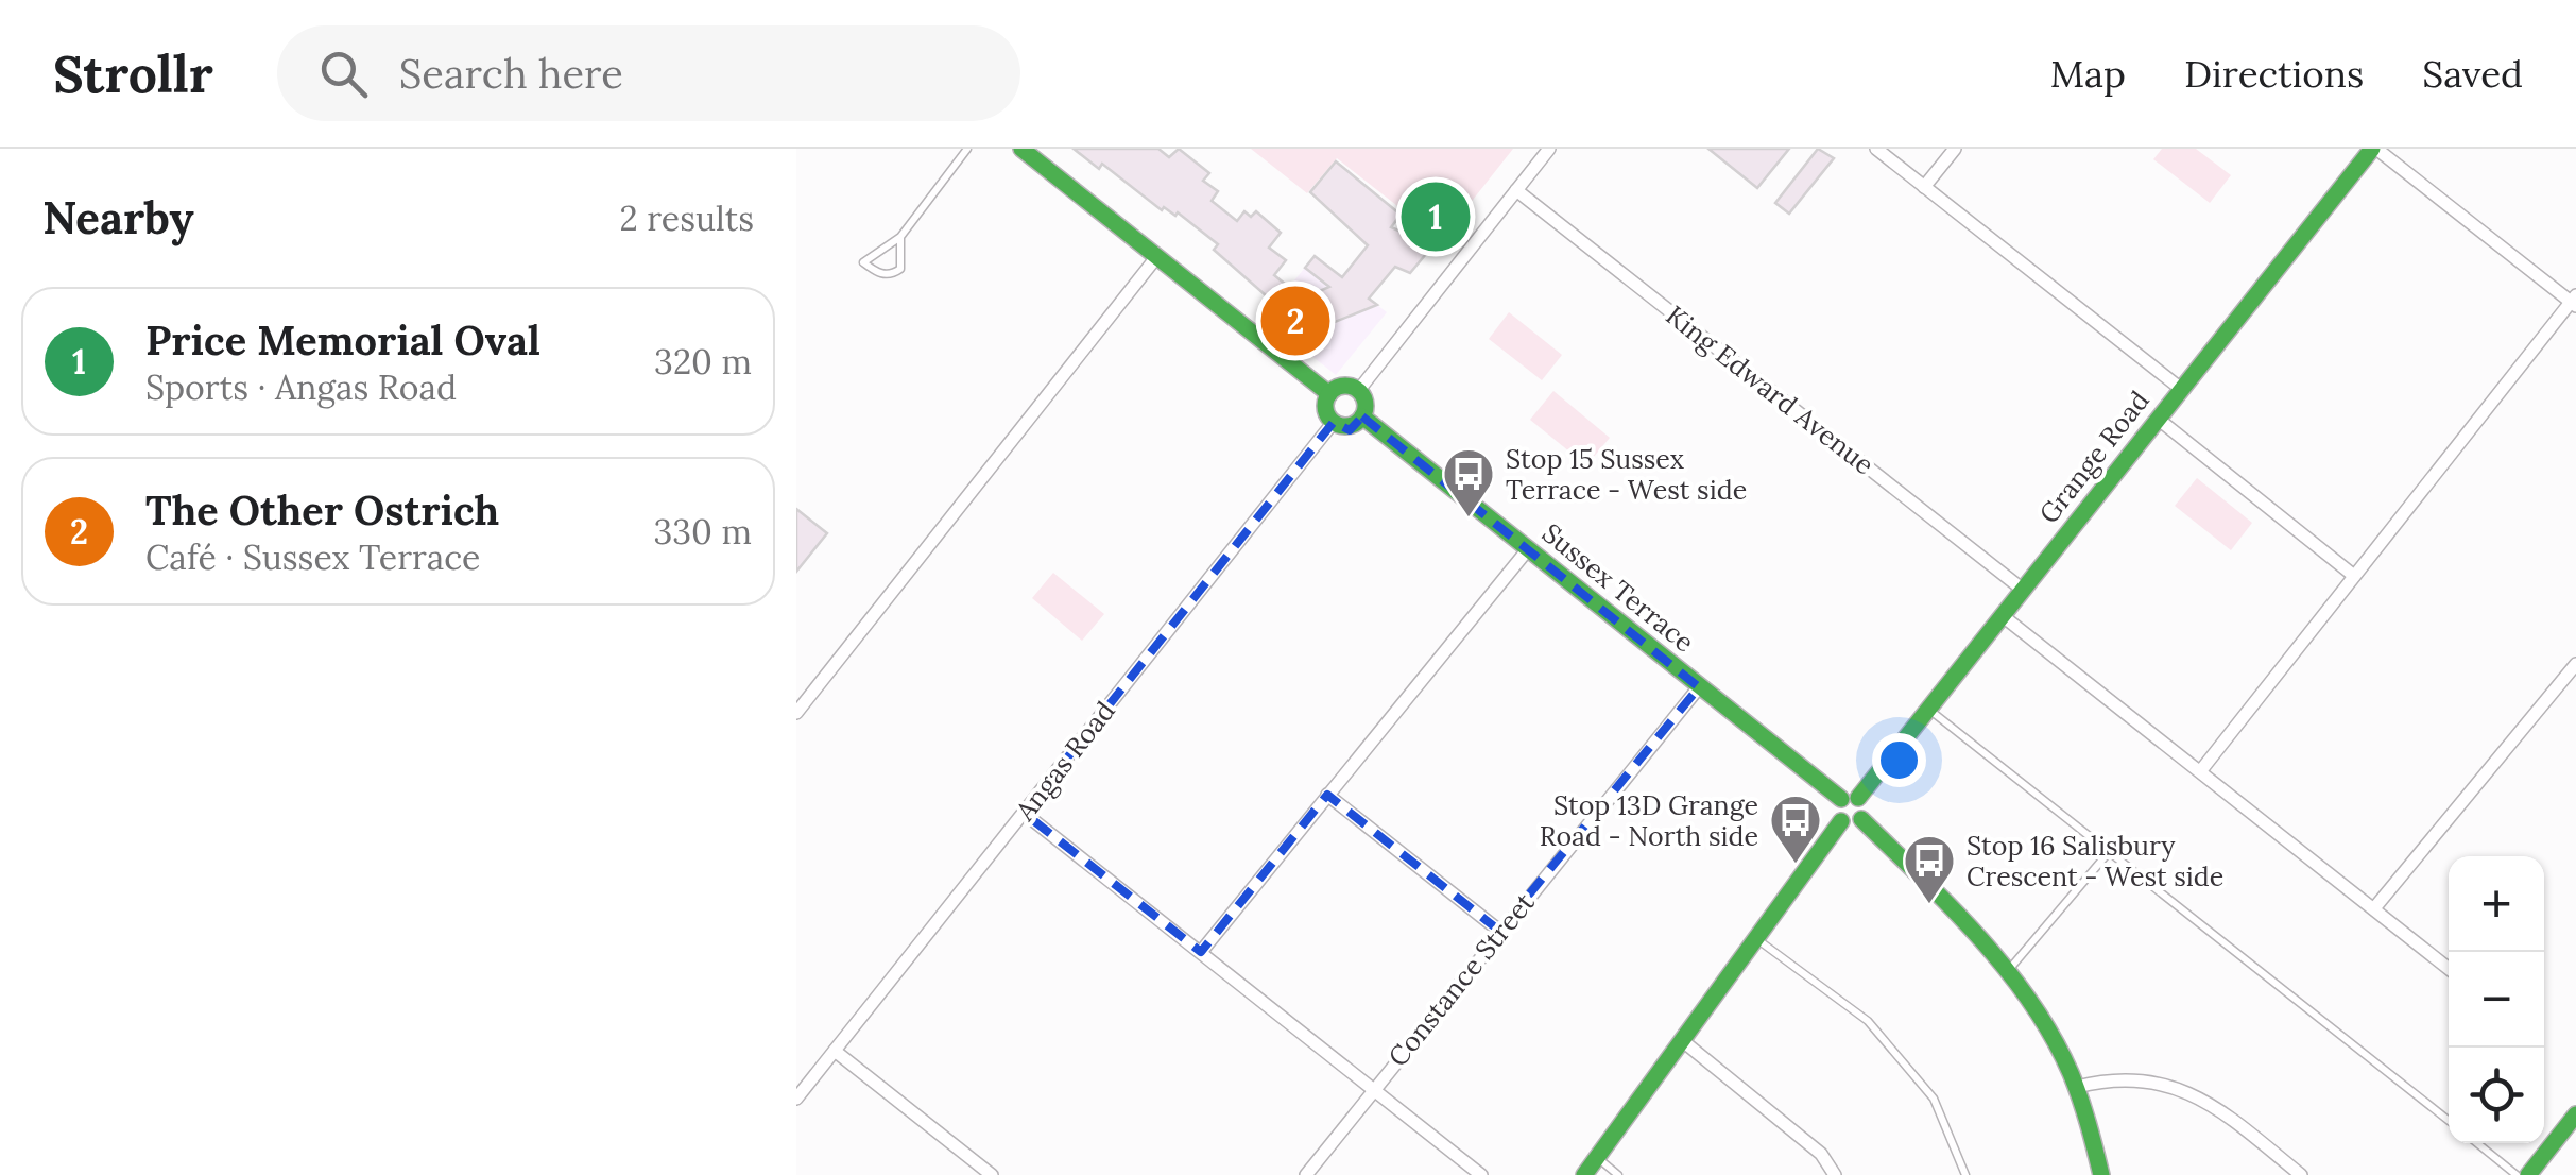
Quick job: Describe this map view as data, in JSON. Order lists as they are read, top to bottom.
{
  "streets": {
    "street": [
      "King Edward Avenue",
      "Grange Road",
      "Sussex Terrace",
      "Angas Road",
      "Constance Street"
    ]
  },
  "crossings": [
    ["King Edward Avenue", "Grange Road"],
    ["Grange Road", "Sussex Terrace"],
    ["Sussex Terrace", "Angas Road"],
    ["Sussex Terrace", "Constance Street"]
  ],
  "places": {
    "bus stop": ["Stop 15 Sussex Terrace - West side", "Stop 13D Grange Road - North side", "Stop 16 Salisbury Crescent - West side"]
  },
  "page": {
    "header": "Strollr",
    "search": "Search here",
    "nav": ["Map", "Directions", "Saved"],
    "heading": ["Nearby", "2 results"],
    "pins": ["1", "2"],
    "list": [
      {
        "mark": "1",
        "name": "Price Memorial Oval",
        "note": "Sports · Angas Road",
        "value": "320 m"
      },
      {
        "mark": "2",
        "name": "The Other Ostrich",
        "note": "Café · Sussex Terrace",
        "value": "330 m"
      }
    ],
    "map_buttons": ["+", "−"]
  }
}
